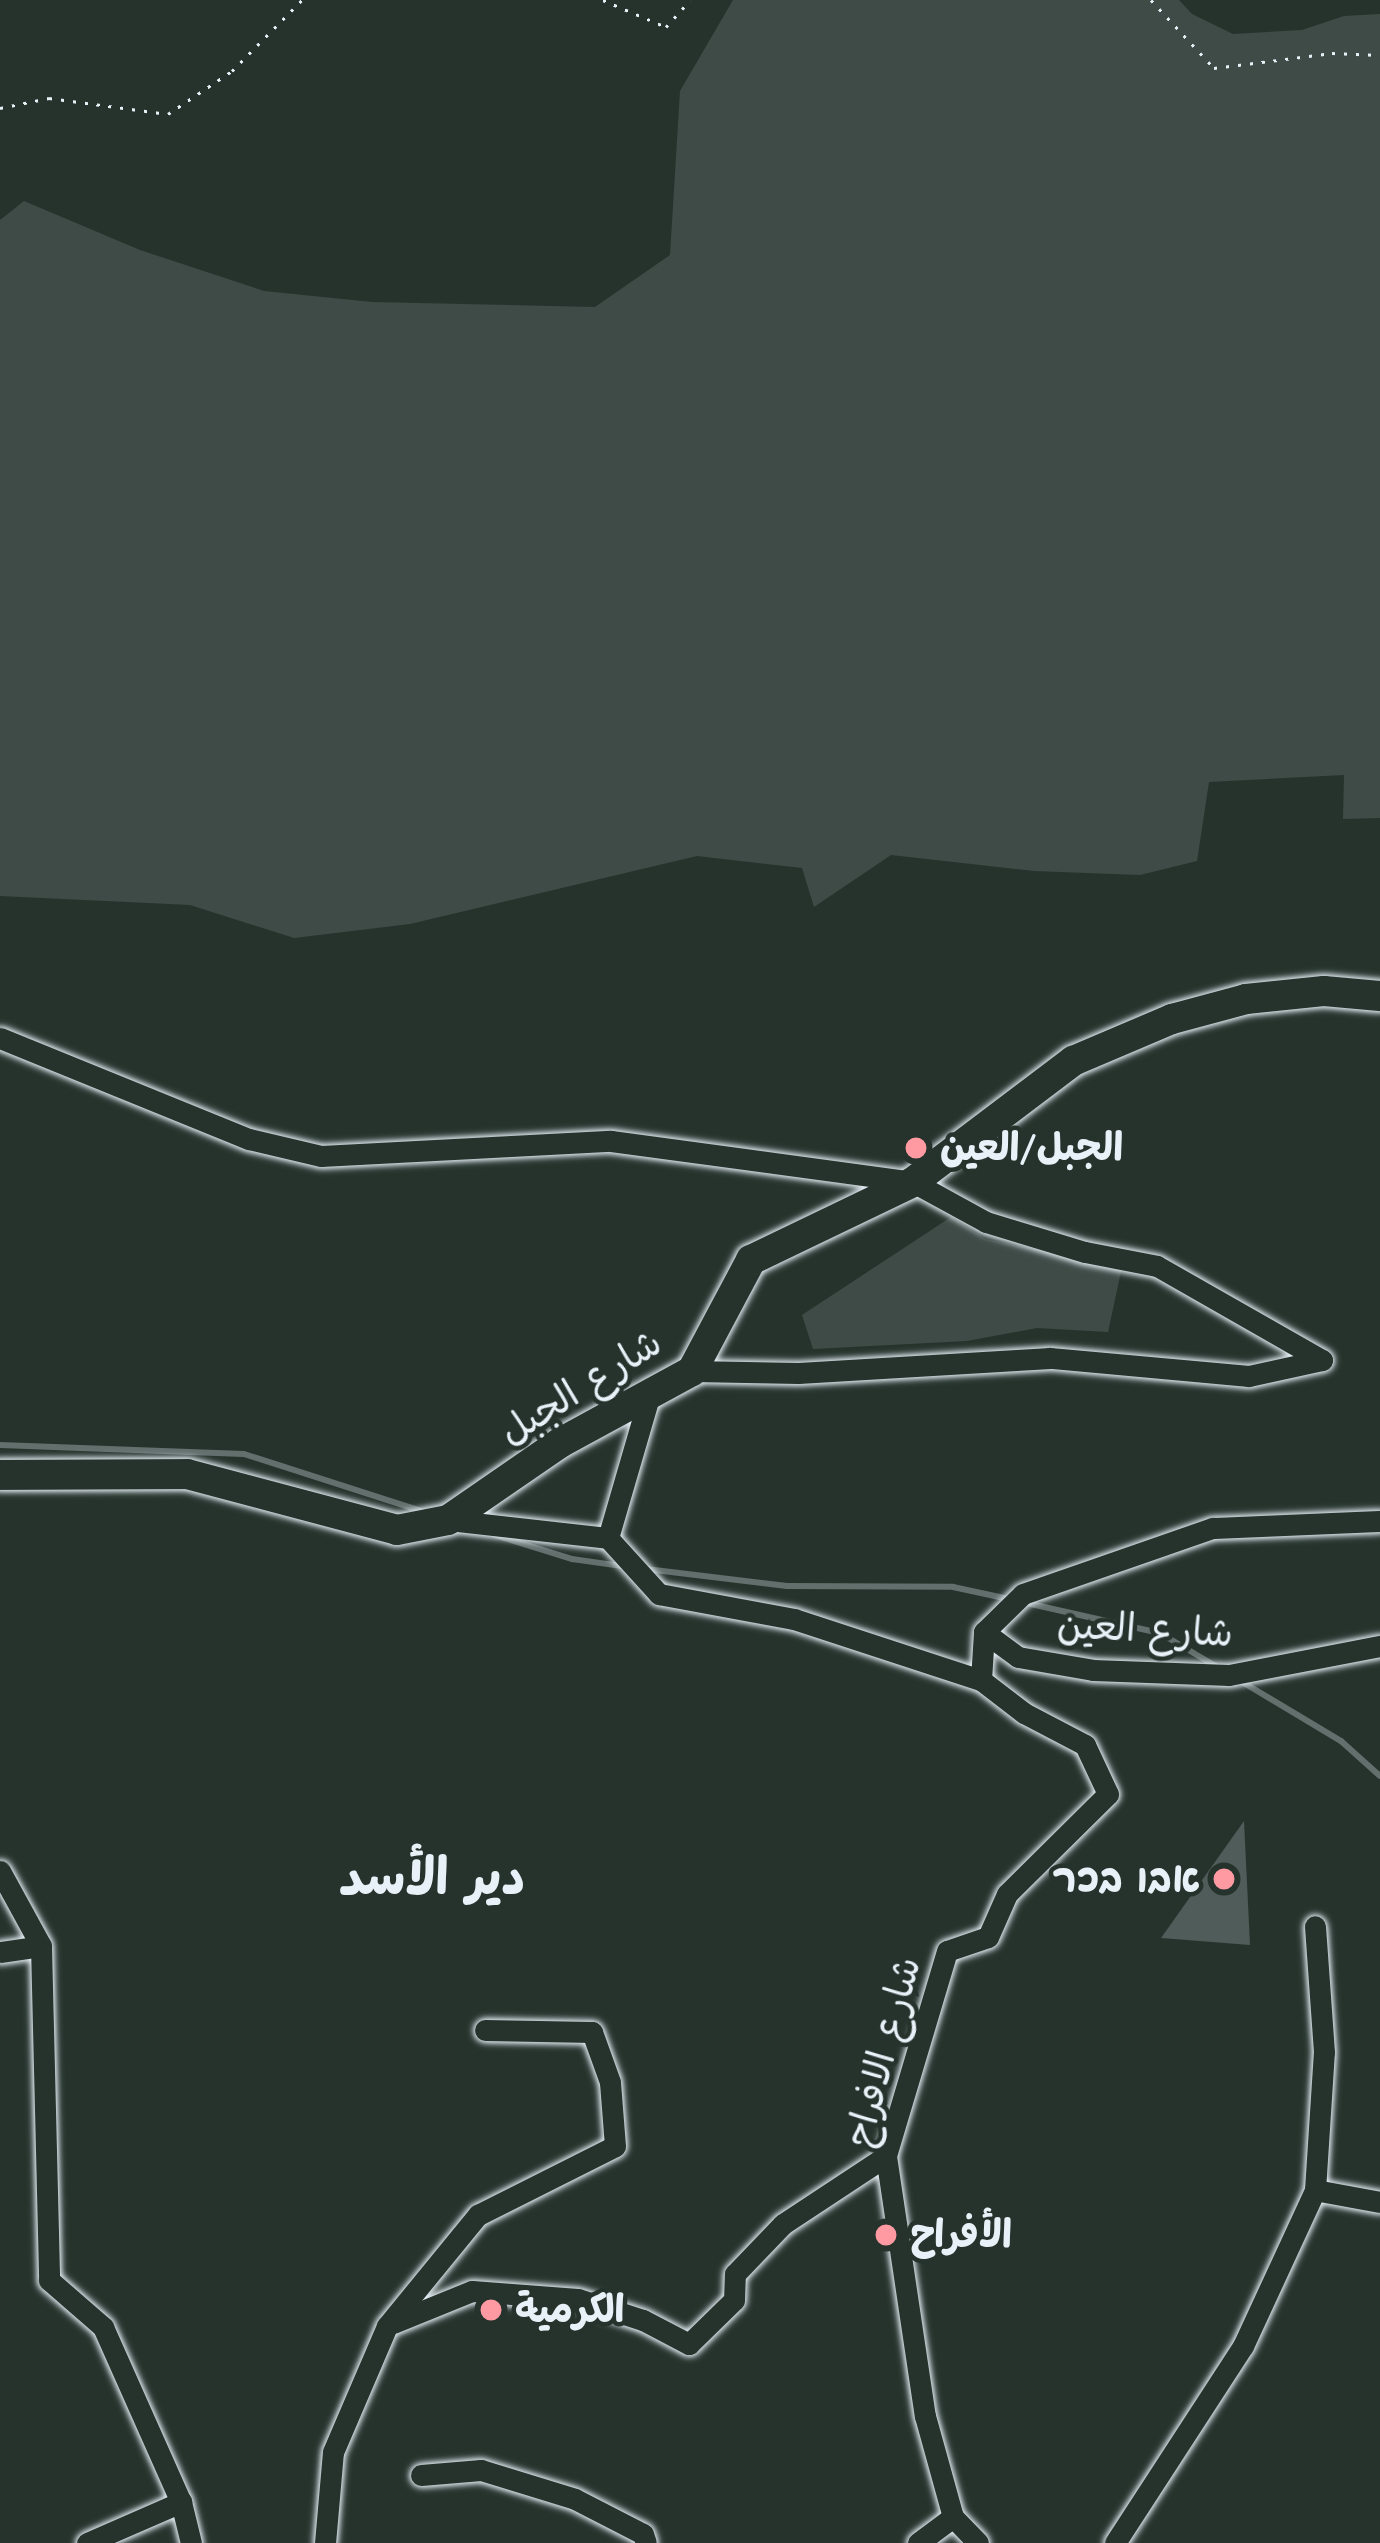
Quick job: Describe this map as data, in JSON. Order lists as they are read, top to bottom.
{
  "streets": {
    "street": ["شارع الجبل", "شارع العين", "شارع الافراح"]
  },
  "districts": ["دير الأسد"],
  "places": [
    "الجبل/العين",
    "אבו בכר",
    "الأفراح",
    "الكرمية"
  ]
}
